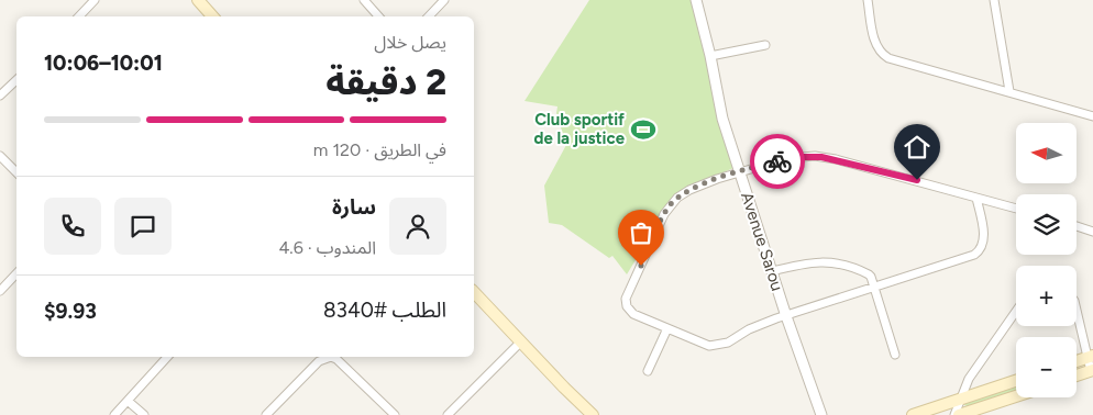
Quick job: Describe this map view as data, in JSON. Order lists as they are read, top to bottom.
{
  "streets": {
    "street": ["Avenue Sarou"]
  },
  "places": {
    "sports": ["Club sportif de la justice"]
  },
  "north": "left",
  "page": {
    "heading": ["2 دقيقة", "يصل خلال", "10:01–10:06"],
    "panel": [
      "سارة",
      "المندوب · 4.6",
      "الطلب #8340",
      "$9.93"
    ],
    "bar": "في الطريق · 120 m",
    "map_buttons": ["+", "−"]
  }
}
